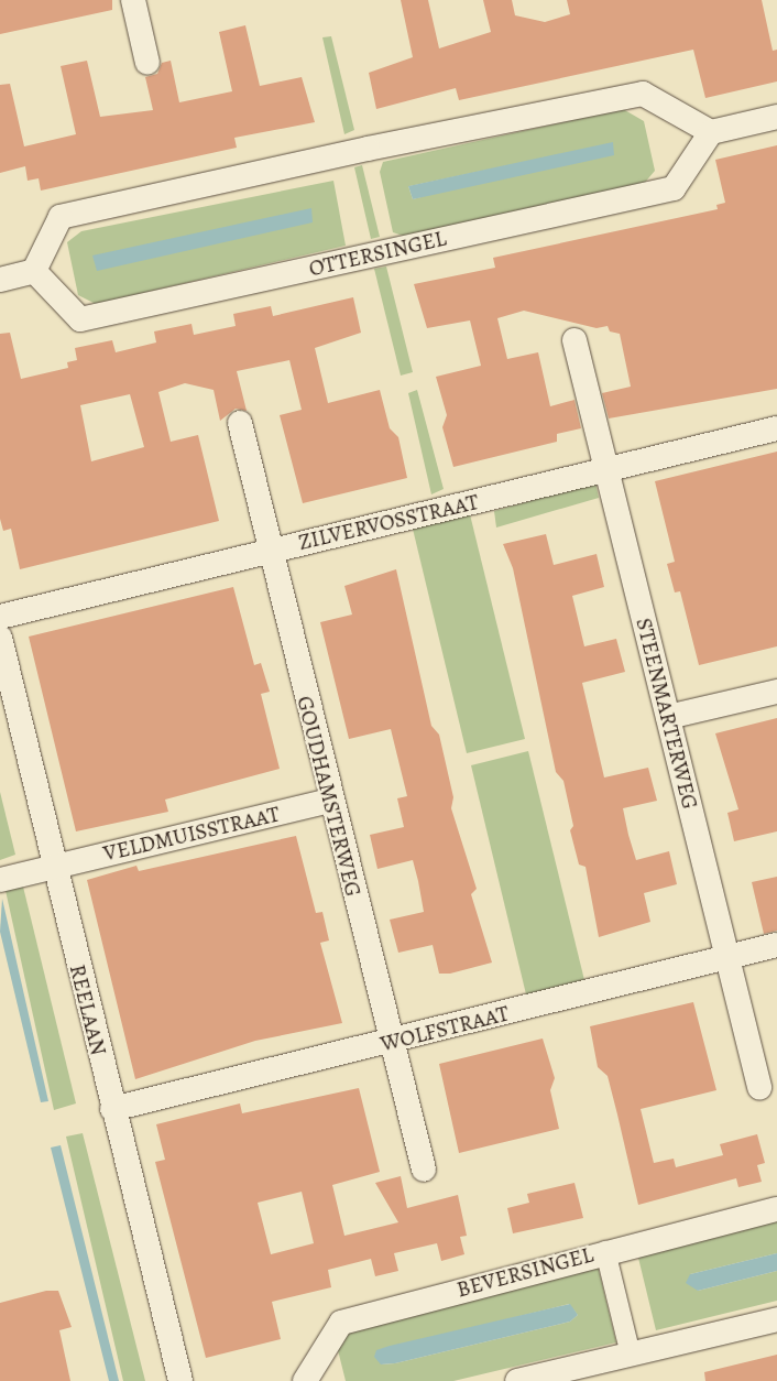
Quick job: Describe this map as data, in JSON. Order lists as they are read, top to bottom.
{
  "streets": {
    "street": [
      "OTTERSINGEL",
      "ZILVERVOSSTRAAT",
      "STEENMARTERWEG",
      "GOUDHAMSTERWEG",
      "VELDMUISSTRAAT",
      "REELAAN",
      "WOLFSTRAAT",
      "BEVERSINGEL"
    ]
  },
  "crossings": [
    ["ZILVERVOSSTRAAT", "STEENMARTERWEG"],
    ["ZILVERVOSSTRAAT", "GOUDHAMSTERWEG"],
    ["STEENMARTERWEG", "WOLFSTRAAT"],
    ["GOUDHAMSTERWEG", "VELDMUISSTRAAT"],
    ["GOUDHAMSTERWEG", "WOLFSTRAAT"],
    ["VELDMUISSTRAAT", "REELAAN"],
    ["REELAAN", "WOLFSTRAAT"]
  ]
}
